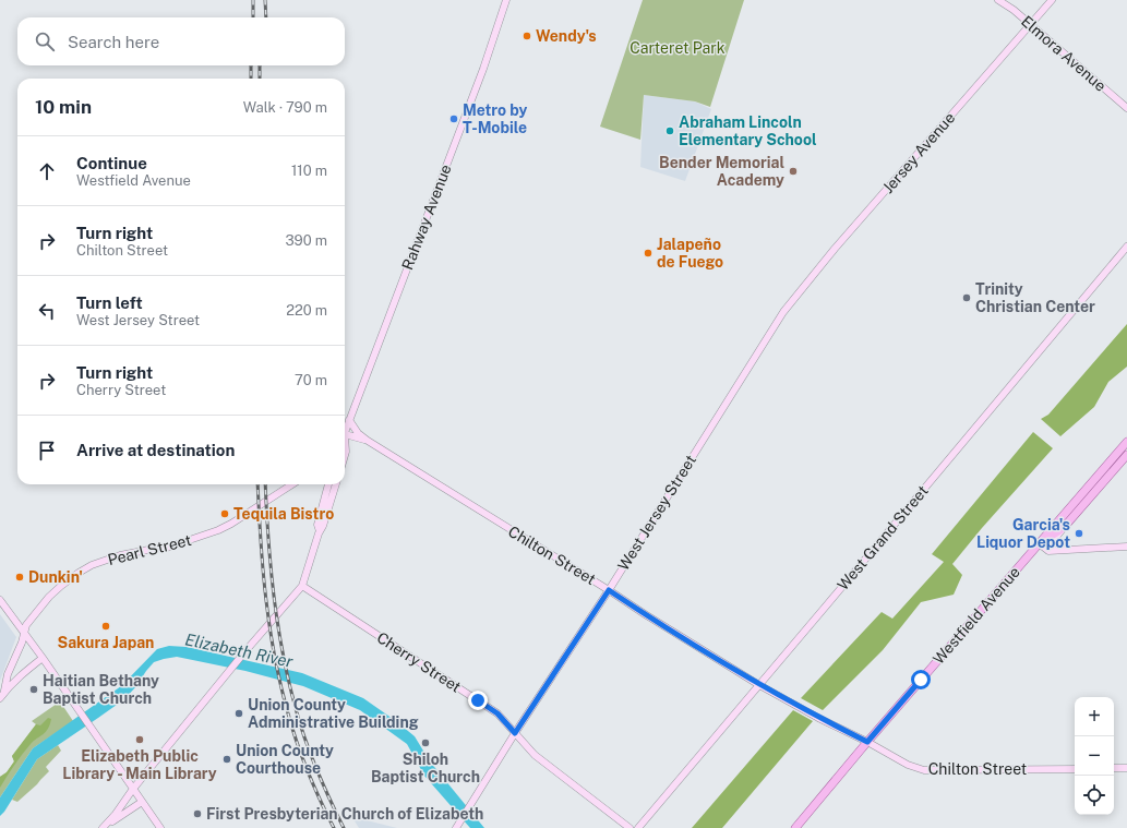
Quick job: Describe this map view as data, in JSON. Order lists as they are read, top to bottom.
{
  "streets": {
    "main road": ["Westfield Avenue"],
    "street": [
      "Elmora Avenue",
      "Jersey Avenue",
      "Rahway Avenue",
      "West Jersey Street",
      "West Grand Street",
      "Pearl Street",
      "Chilton Street",
      "Cherry Street"
    ]
  },
  "crossings": [
    ["Elmora Avenue", "Jersey Avenue"],
    ["Jersey Avenue", "West Jersey Street"],
    ["Rahway Avenue", "Chilton Street"],
    ["West Jersey Street", "Chilton Street"],
    ["West Jersey Street", "Cherry Street"],
    ["West Grand Street", "Chilton Street"],
    ["Chilton Street", "Westfield Avenue"]
  ],
  "water": ["Elizabeth River"],
  "parks": ["Carteret Park"],
  "places": [
    "Wendy's",
    "Metro by T-Mobile",
    "Abraham Lincoln Elementary School",
    "Bender Memorial Academy",
    "Jalapeño de Fuego",
    "Trinity Christian Center",
    "Tequila Bistro",
    "Garcia's Liquor Depot",
    "Dunkin'",
    "Sakura Japan",
    "Haitian Bethany Baptist Church",
    "Union County Administrative Building",
    "Elizabeth Public Library - Main Library",
    "Shiloh Baptist Church",
    "Union County Courthouse",
    "First Presbyterian Church of Elizabeth"
  ],
  "page": {
    "search": "Search here",
    "heading": ["10 min", "Walk · 790 m"],
    "list": [
      ["Continue", "Westfield Avenue", "110 m"],
      ["Turn right", "Chilton Street", "390 m"],
      ["Turn left", "West Jersey Street", "220 m"],
      ["Turn right", "Cherry Street", "70 m"],
      "Arrive at destination"
    ],
    "map_buttons": ["+", "−"]
  }
}
